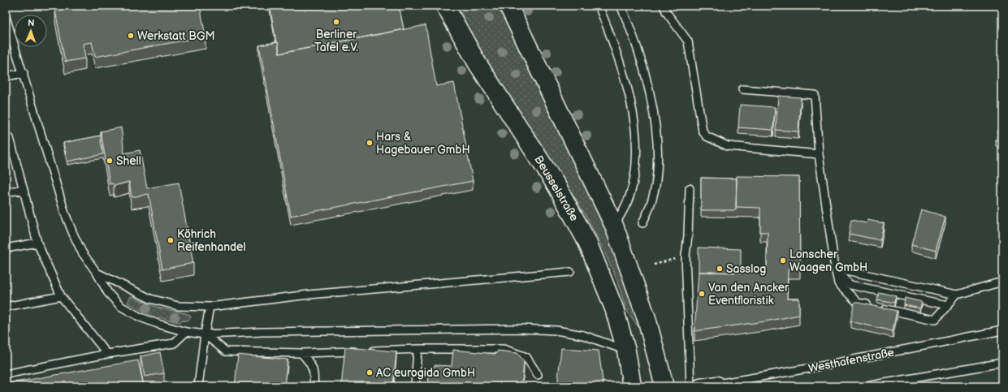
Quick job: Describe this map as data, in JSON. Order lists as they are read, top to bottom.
{
  "streets": {
    "main road": ["Beusselstraße"],
    "street": ["Westhafenstraße"]
  },
  "places": [
    "Berliner Tafel e.V.",
    "Werkstatt BGM",
    "Hars & Hagebauer GmbH",
    "Shell",
    "Köhrich Reifenhandel",
    "Lonscher Waagen GmbH",
    "Sasslog",
    "Van den Ancker Eventfloristik",
    "AC eurogida GmbH"
  ],
  "north": "top"
}
